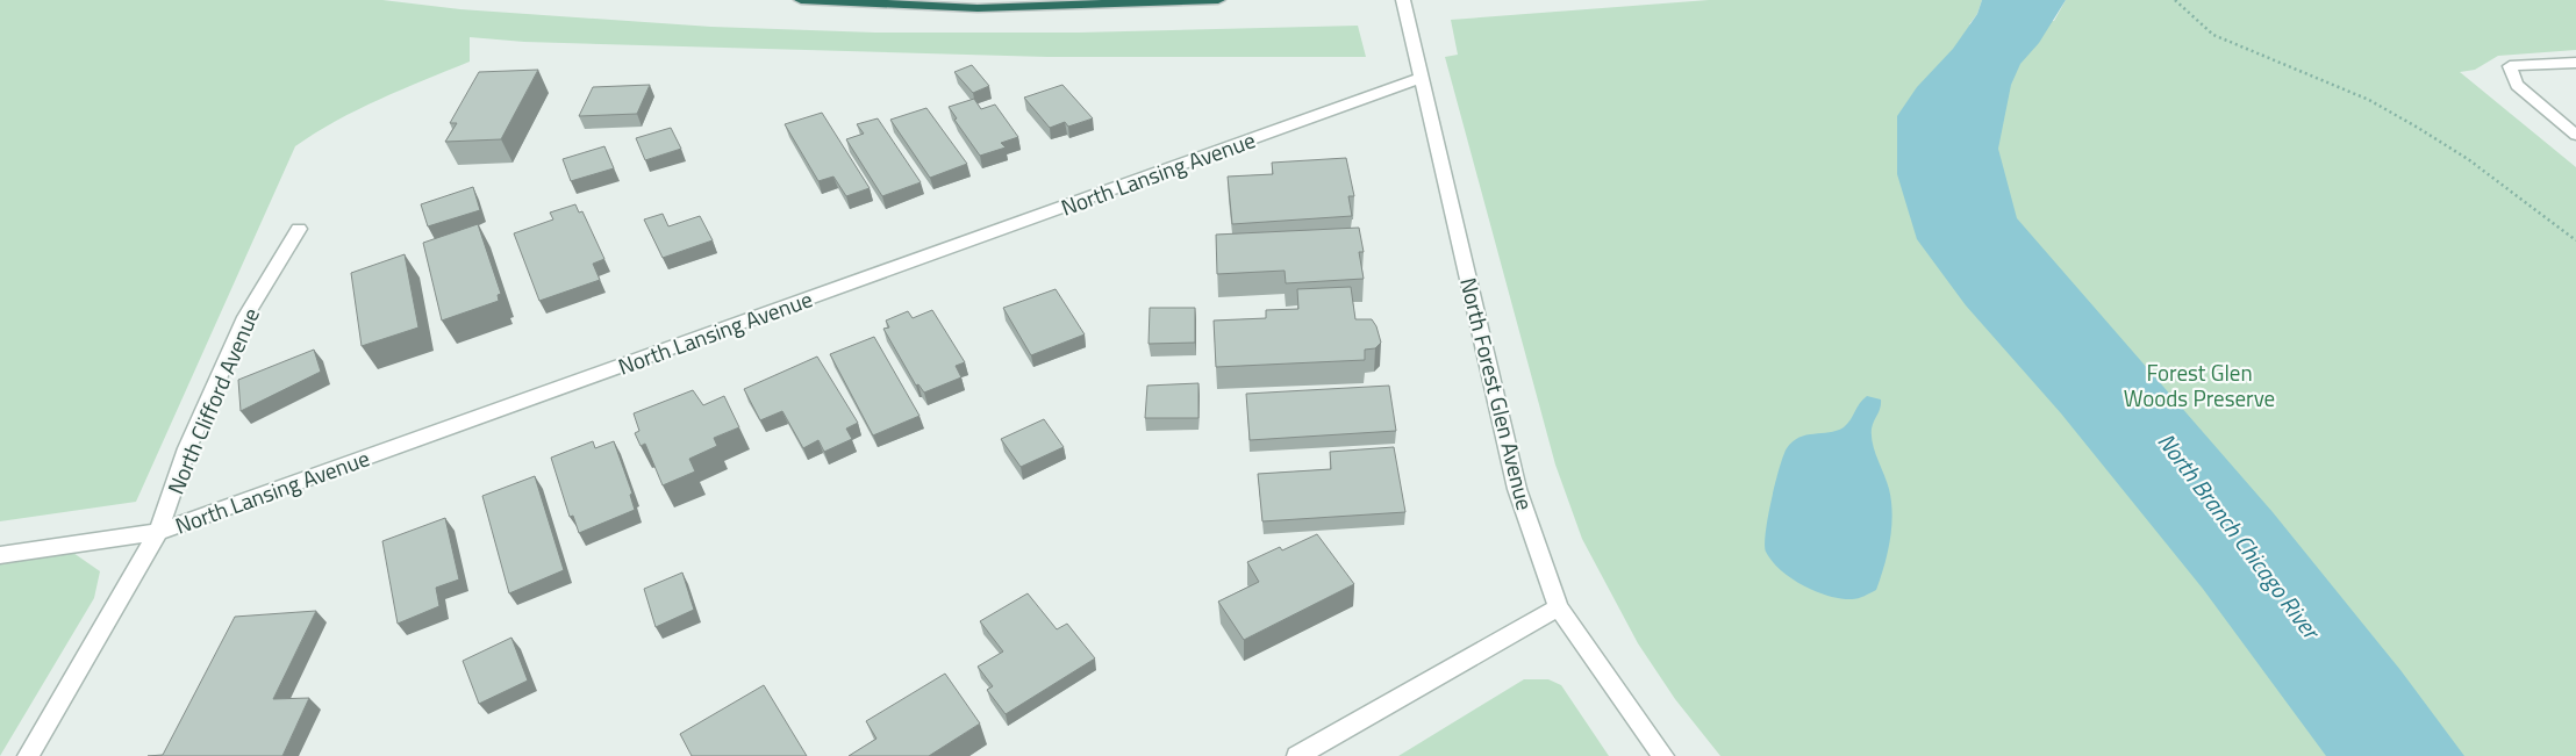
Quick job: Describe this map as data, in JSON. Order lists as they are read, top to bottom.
{
  "streets": {
    "street": ["North Lansing Avenue", "North Forest Glen Avenue", "North Clifford Avenue"]
  },
  "crossings": [
    ["North Lansing Avenue", "North Forest Glen Avenue"],
    ["North Lansing Avenue", "North Clifford Avenue"]
  ],
  "water": ["North Branch Chicago River"],
  "parks": ["Forest Glen Woods Preserve"]
}
